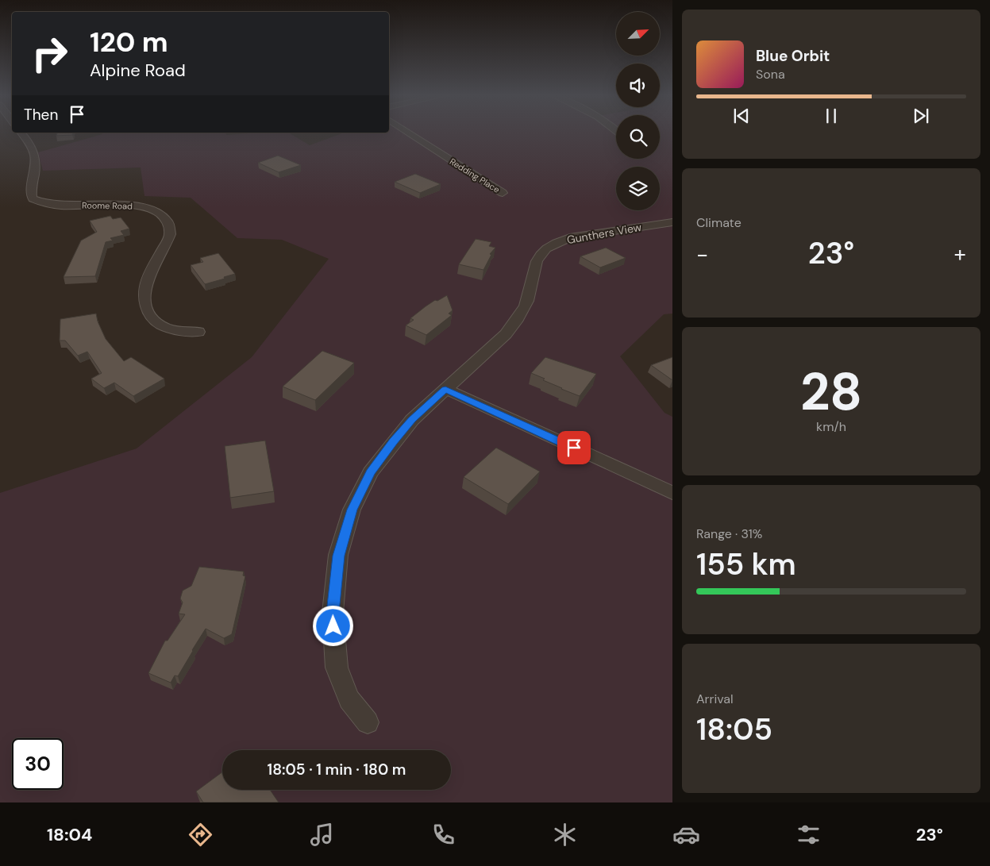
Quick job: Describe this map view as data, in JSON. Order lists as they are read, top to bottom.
{
  "streets": {
    "street": ["Redding Place", "Roome Road", "Gunthers View"]
  },
  "north": "top right",
  "page": {
    "turn": ["120 m", "Alpine Road"],
    "song": ["Blue Orbit", "Sona"],
    "then": "Then",
    "tile": [
      "Climate",
      ["28", "km/h"],
      ["Range · 31%", "155 km"],
      ["Arrival", "18:05"]
    ],
    "heat": ["−", "23°", "+"],
    "limit": "30",
    "trip": "18:05 · 1 min · 180 m",
    "tabs": ["18:04", "23°"]
  }
}
